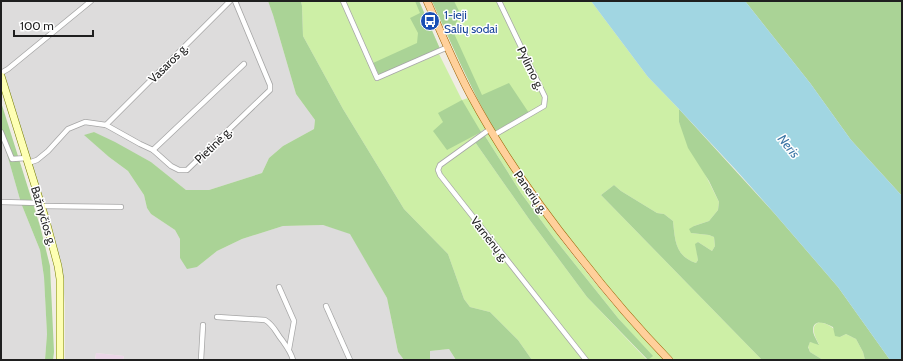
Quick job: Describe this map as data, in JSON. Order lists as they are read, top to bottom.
{
  "streets": {
    "main road": ["Panerių g.", "Bažnyčios g."],
    "street": [
      "Vasaros g.",
      "Pylimo g.",
      "Pietinė g.",
      "Varnėnų g."
    ]
  },
  "crossings": [
    ["Vasaros g.", "Pietinė g."],
    ["Pylimo g.", "Panerių g."],
    ["Pietinė g.", "Bažnyčios g."],
    ["Panerių g.", "Varnėnų g."]
  ],
  "water": ["Neris"],
  "places": {
    "bus stop": ["1-ieji Salių sodai"]
  },
  "scale_bar": "100 m"
}
